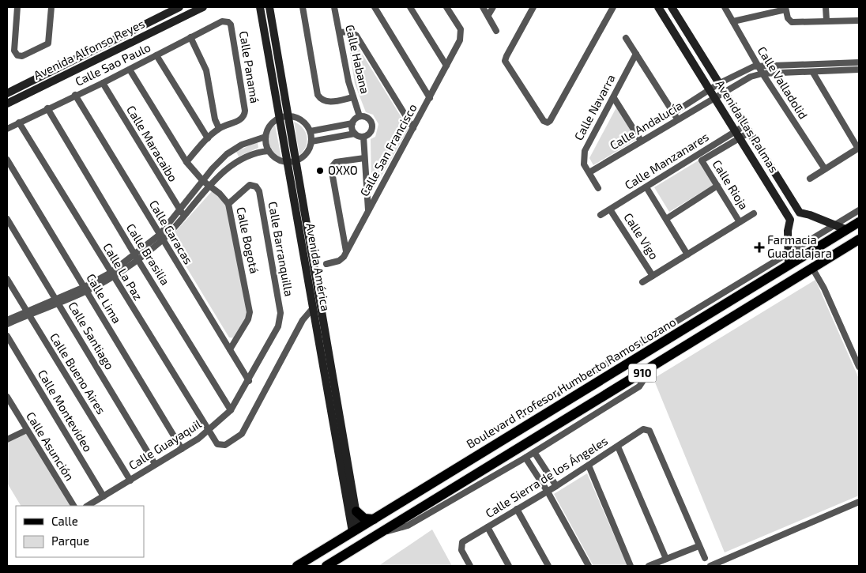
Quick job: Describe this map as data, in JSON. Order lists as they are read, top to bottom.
{
  "streets": {
    "main road": [
      "Avenida Alfonso Reyes",
      "Avenida Las Palmas",
      "Avenida América",
      "910",
      "Boulevard Profesor Humberto Ramos Lozano"
    ],
    "street": [
      "Calle Habana",
      "Calle Sao Paulo",
      "Calle Panamá",
      "Calle Valladolid",
      "Calle Navarra",
      "Calle Andalucía",
      "Calle Maracaibo",
      "Calle San Francisco",
      "Calle Manzanares",
      "Calle Rioja",
      "Calle Caracas",
      "Calle Vigo",
      "Calle Bogotá",
      "Calle Barranquilla",
      "Calle Brasilia",
      "Calle La Paz",
      "Calle Lima",
      "Calle Santiago",
      "Calle Bueno Aires",
      "Calle Montevideo",
      "Calle Guayaquil",
      "Calle Asunción",
      "Calle Sierra de los Ángeles"
    ]
  },
  "crossings": [
    ["Calle Sao Paulo", "Calle Panamá"],
    ["Calle Sao Paulo", "Calle Maracaibo"],
    ["Calle Sao Paulo", "Calle Caracas"],
    ["Calle Sao Paulo", "Calle Bogotá"],
    ["Calle Sao Paulo", "Calle Brasilia"],
    ["Calle Sao Paulo", "Calle La Paz"],
    ["Calle Valladolid", "Calle Andalucía"],
    ["Calle Navarra", "Calle Andalucía"],
    ["Calle Andalucía", "Avenida Las Palmas"],
    ["Avenida Las Palmas", "Calle Manzanares"],
    ["Calle Manzanares", "Calle Rioja"],
    ["Calle Manzanares", "Calle Vigo"],
    ["Calle Caracas", "Calle Bogotá"],
    ["Calle Caracas", "Calle Guayaquil"],
    ["Calle Bogotá", "Calle Barranquilla"],
    ["Calle Barranquilla", "Calle Guayaquil"],
    ["Calle Brasilia", "Calle Guayaquil"],
    ["Avenida América", "Calle La Paz"],
    ["Avenida América", "Boulevard Profesor Humberto Ramos Lozano"],
    ["Calle La Paz", "Calle Guayaquil"],
    ["Calle Lima", "Calle Guayaquil"],
    ["Calle Santiago", "Calle Guayaquil"],
    ["Calle Bueno Aires", "Calle Guayaquil"],
    ["Calle Montevideo", "Calle Guayaquil"]
  ],
  "places": {
    "other": ["OXXO"],
    "health": ["Farmacia Guadalajara"]
  },
  "legend": ["Calle", "Parque"]
}
